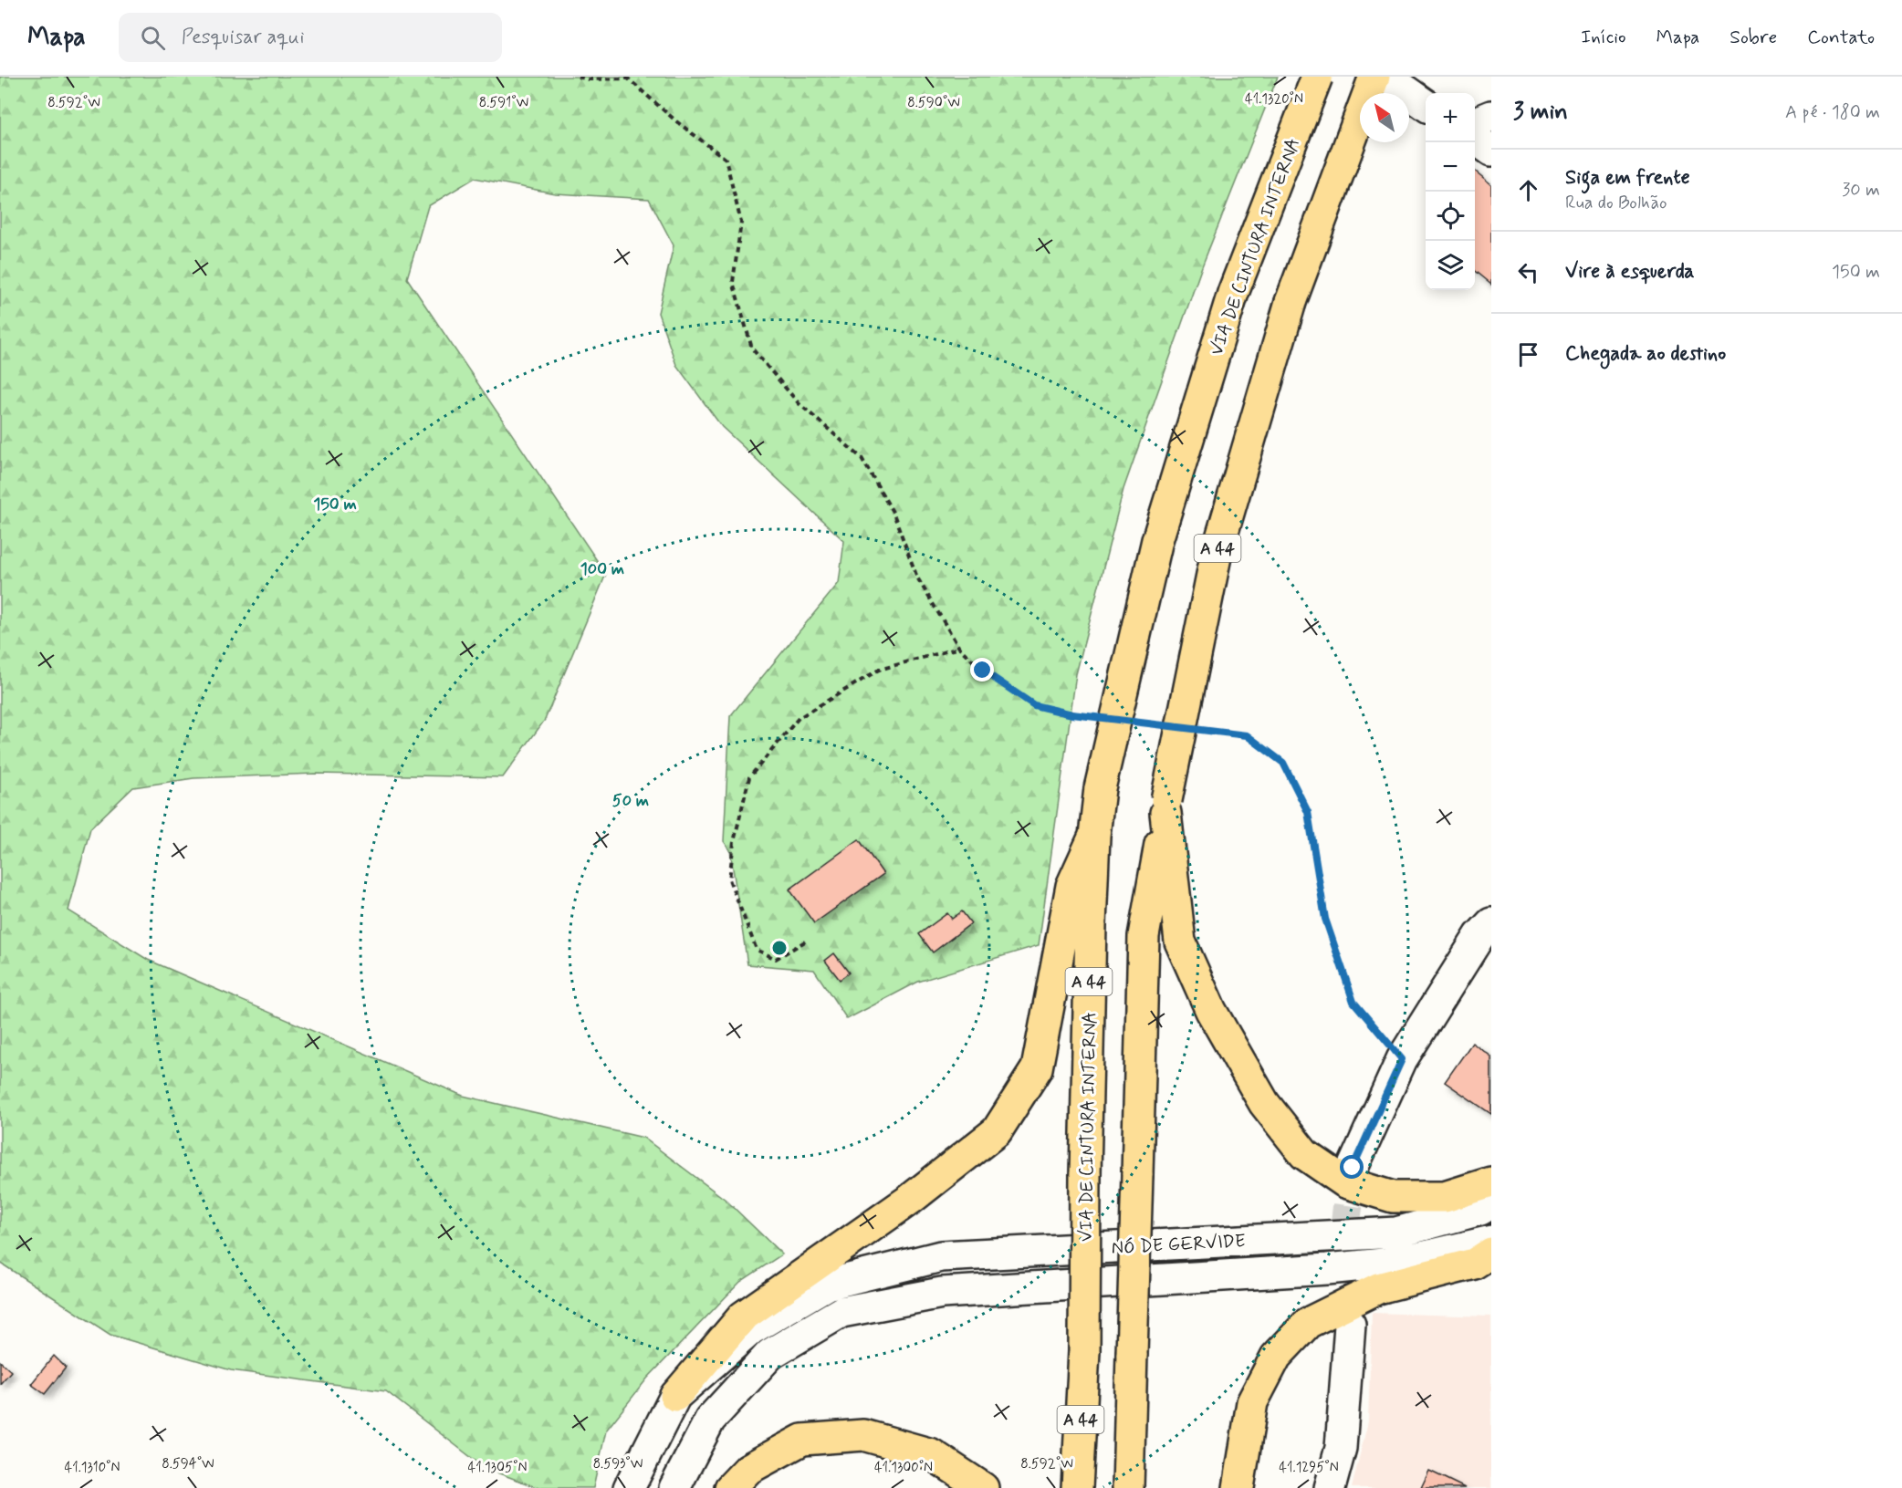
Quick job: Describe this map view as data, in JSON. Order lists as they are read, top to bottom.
{
  "streets": {
    "highway": ["VIA DE CINTURA INTERNA", "A 44"],
    "main road": ["NÓ DE GERVIDE"]
  },
  "north": "top left",
  "page": {
    "header": "Mapa",
    "search": "Pesquisar aqui",
    "nav": [
      "Início",
      "Mapa",
      "Sobre",
      "Contato"
    ],
    "heading": ["3 min", "A pé · 180 m"],
    "map_buttons": ["+", "−"],
    "list": [
      ["Siga em frente", "Rua do Bolhão", "30 m"],
      ["Vire à esquerda", "150 m"],
      "Chegada ao destino"
    ]
  },
  "coordinates": [
    "41.1320°N",
    "8.591°W",
    "8.592°W",
    "8.590°W",
    "8.594°W",
    "8.593°W",
    "41.1310°N",
    "41.1305°N",
    "41.1300°N",
    "41.1295°N"
  ],
  "rings": ["150 m", "100 m", "50 m"]
}
